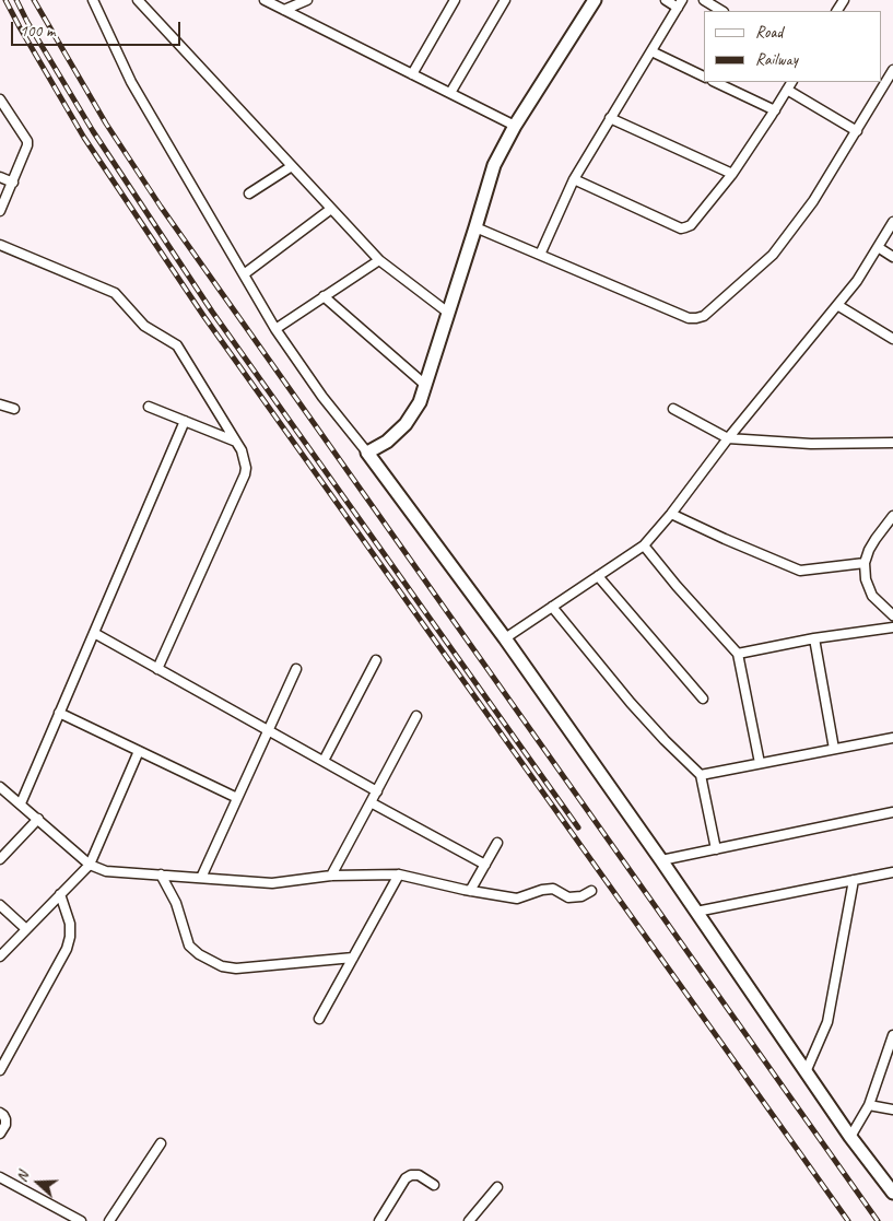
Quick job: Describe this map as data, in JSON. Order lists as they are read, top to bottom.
{
  "legend": ["Road", "Railway"],
  "scale_bar": "100 m",
  "north": "left"
}
